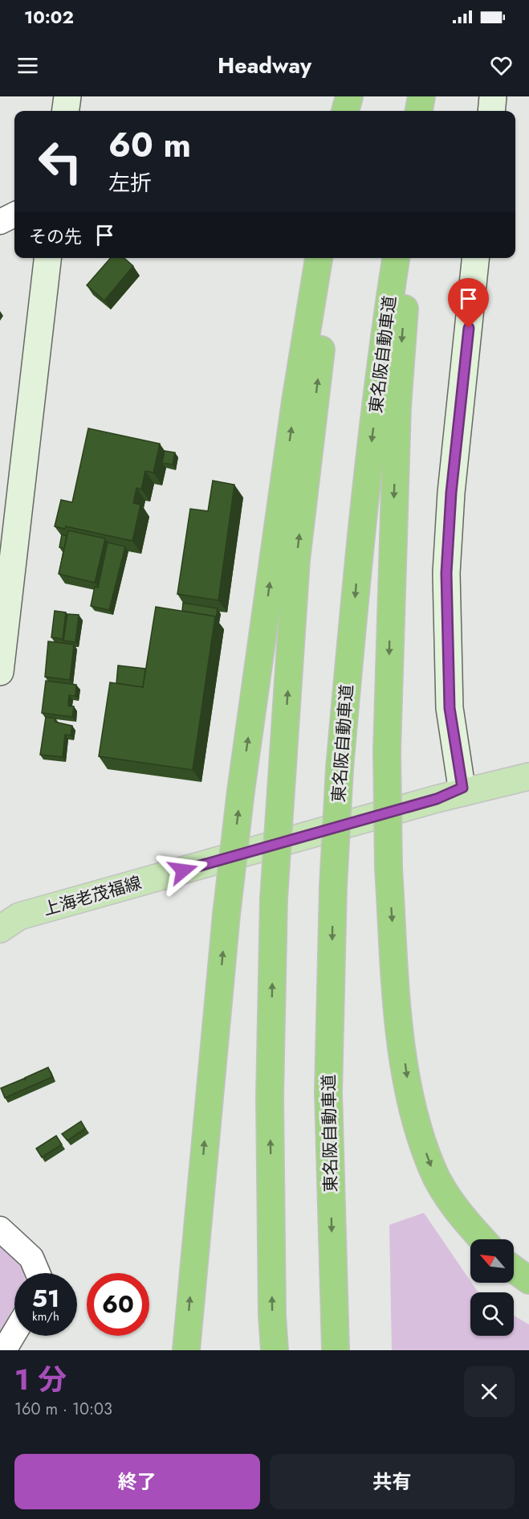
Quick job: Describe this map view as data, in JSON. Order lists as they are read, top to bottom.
{
  "streets": {
    "highway": ["東名阪自動車道"],
    "main road": ["上海老茂福線"]
  },
  "north": "top left",
  "page": {
    "status": "10:02",
    "header": "Headway",
    "turn": ["60 m", "左折"],
    "then": "その先",
    "speed": "51 km/h",
    "limit": "60",
    "heading": ["1 分", "160 m · 10:03"],
    "buttons": ["終了", "共有"]
  }
}
